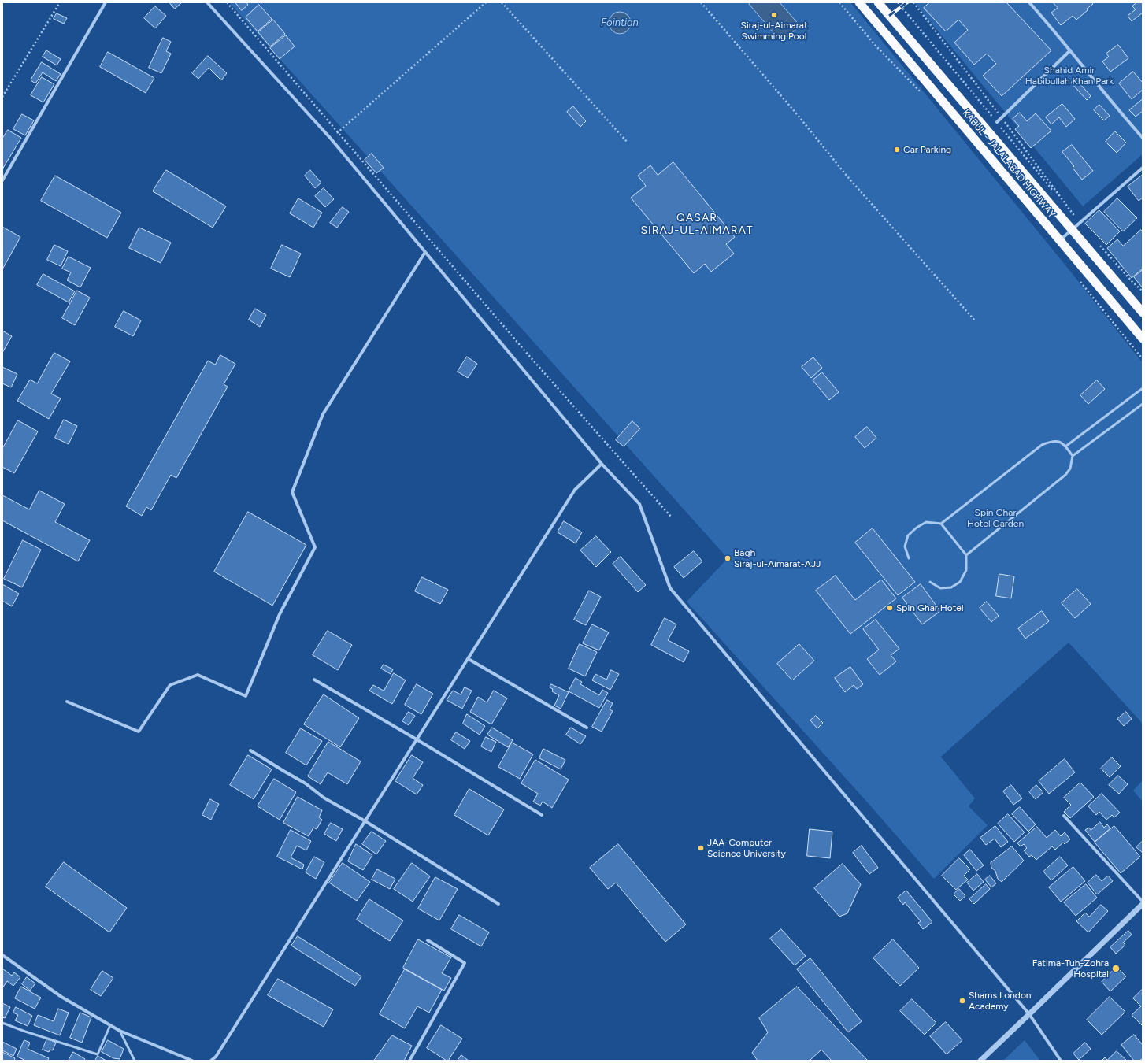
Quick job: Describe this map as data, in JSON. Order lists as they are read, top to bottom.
{
  "streets": {
    "highway": ["KABUL - JALALABAD HIGHWAY"]
  },
  "districts": ["QASAR SIRAJ-UL-AIMARAT"],
  "water": ["Fointian"],
  "parks": ["Shahid Amir Habibullah Khan Park", "Spin Ghar Hotel Garden"],
  "places": [
    "Siraj-ul-Aimarat Swimming Pool",
    "Car Parking",
    "Bagh Siraj-ul-Aimarat-AJJ",
    "Spin Ghar Hotel",
    "JAA-Computer Science University",
    "Fatima-Tuh-Zohra Hospital",
    "Shams London Academy"
  ]
}
